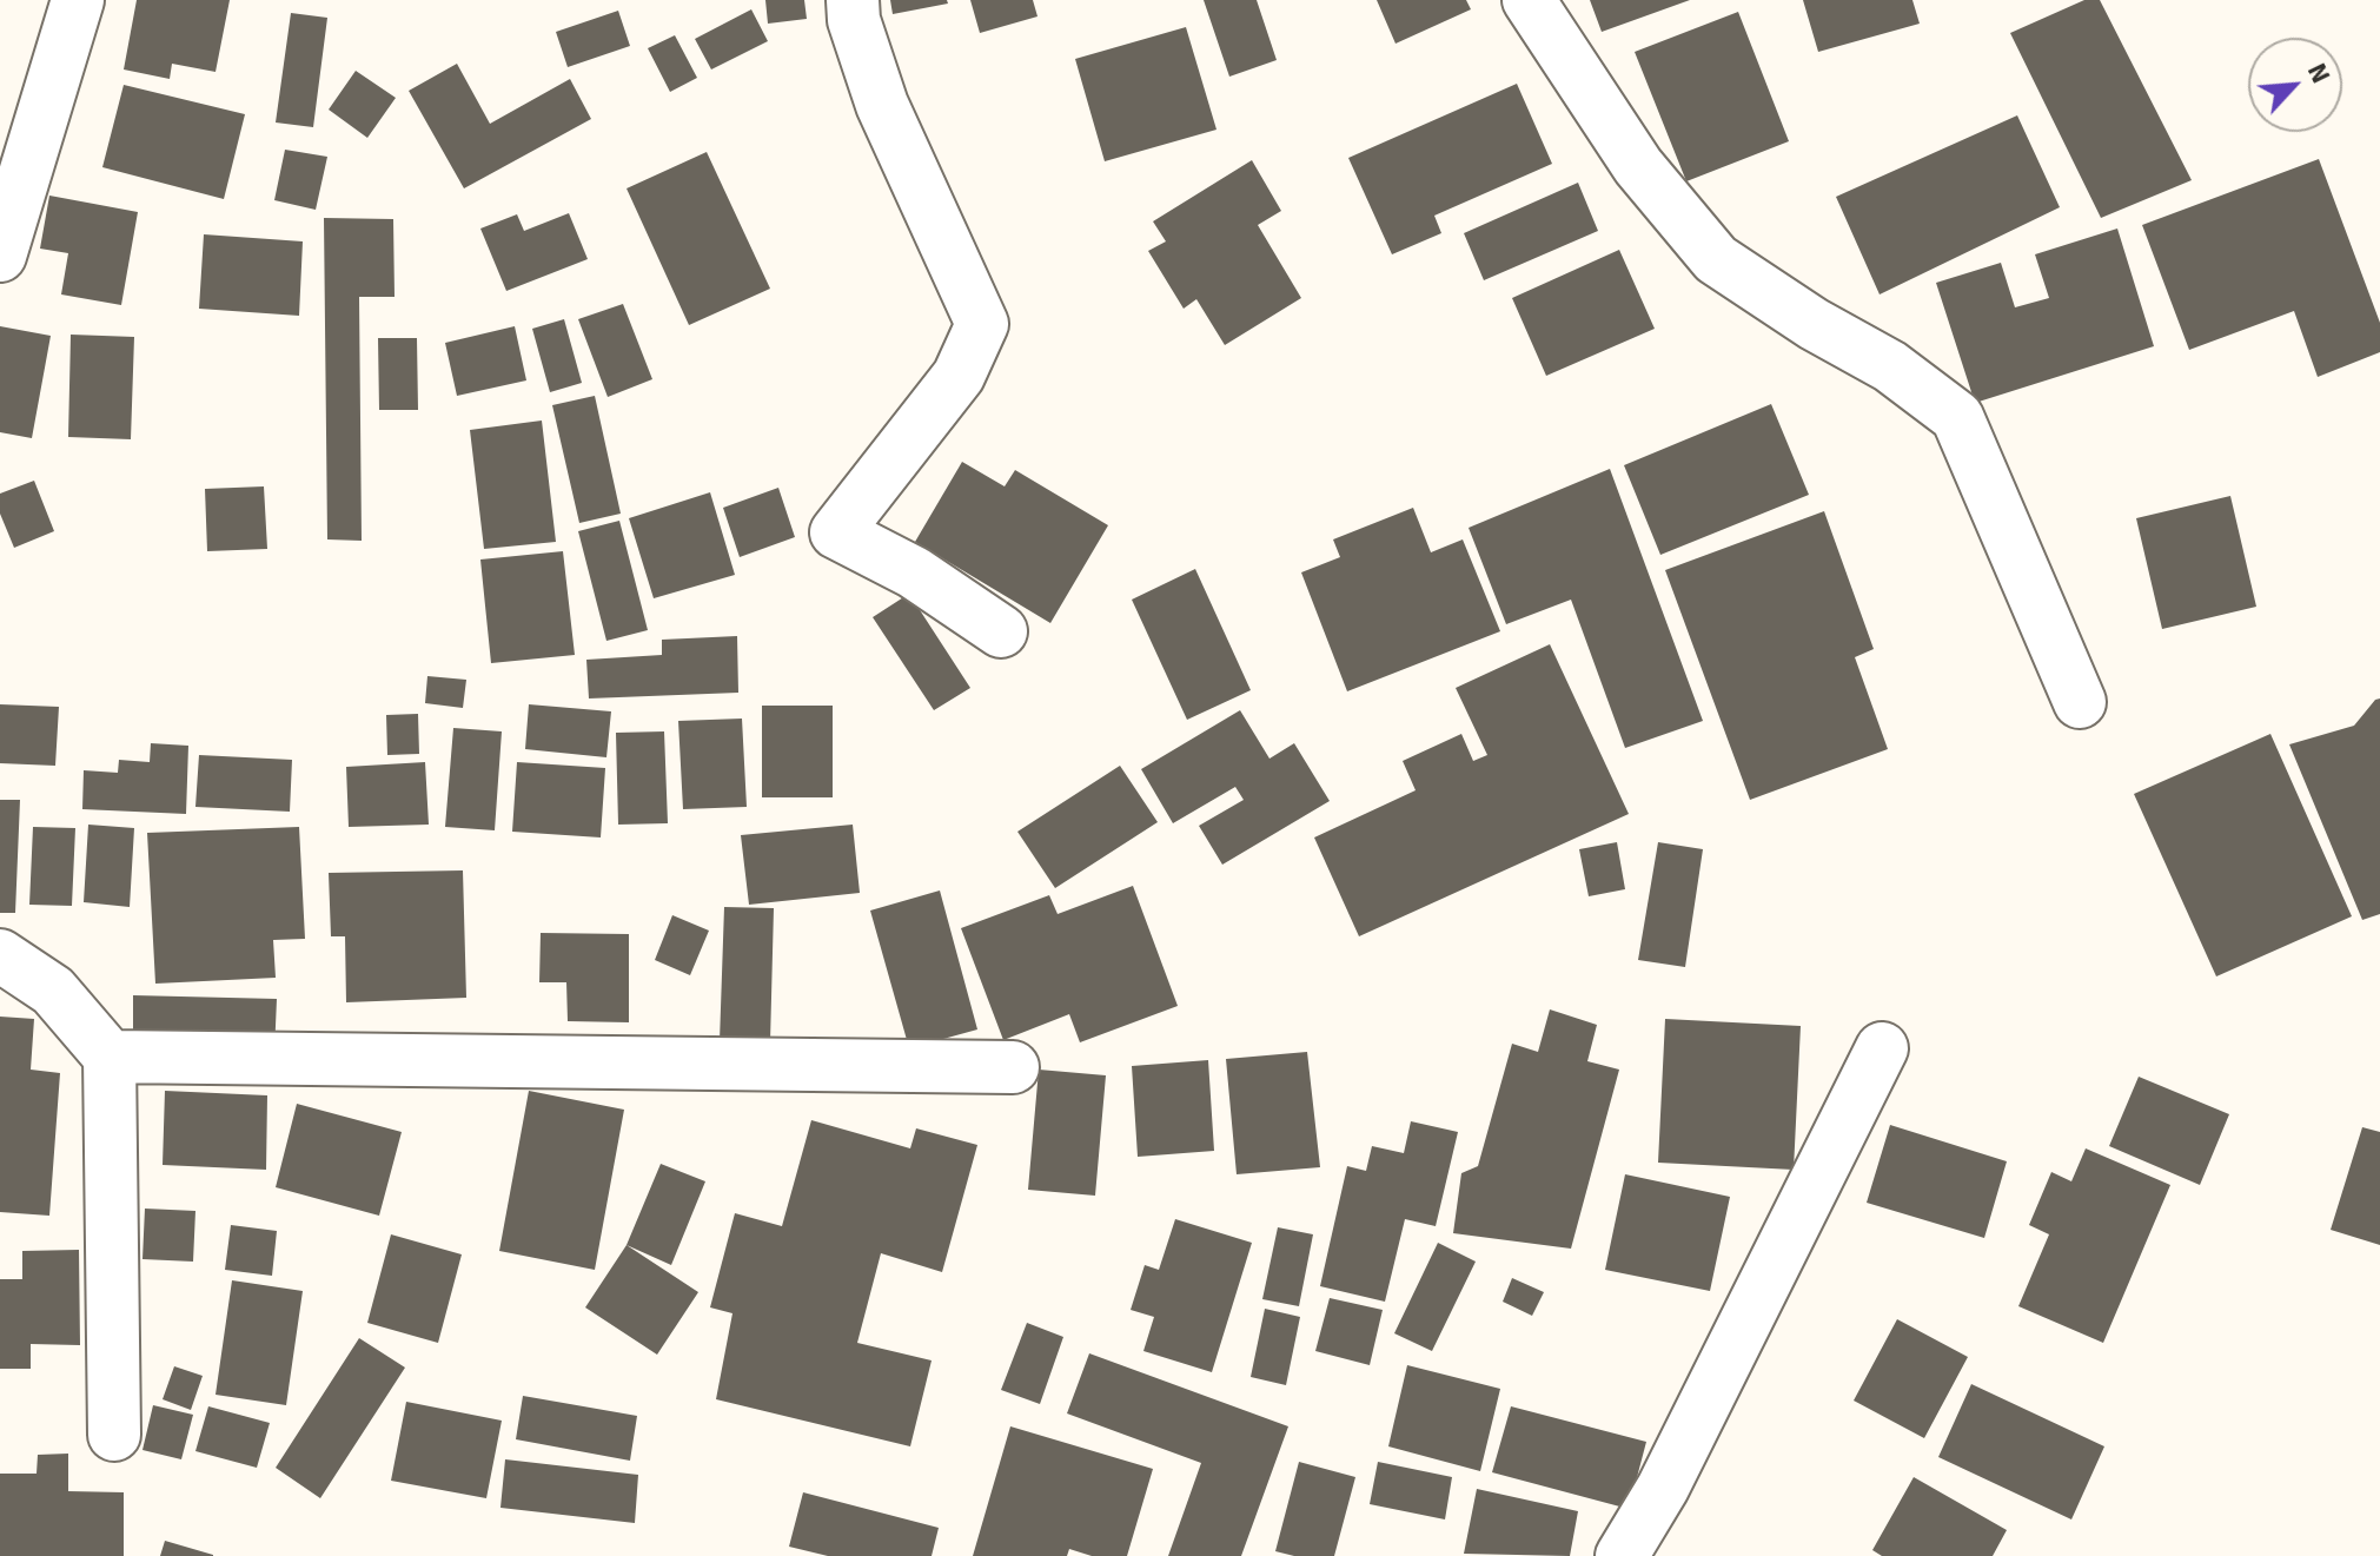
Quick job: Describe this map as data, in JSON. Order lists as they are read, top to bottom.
{
  "north": "top right"
}
